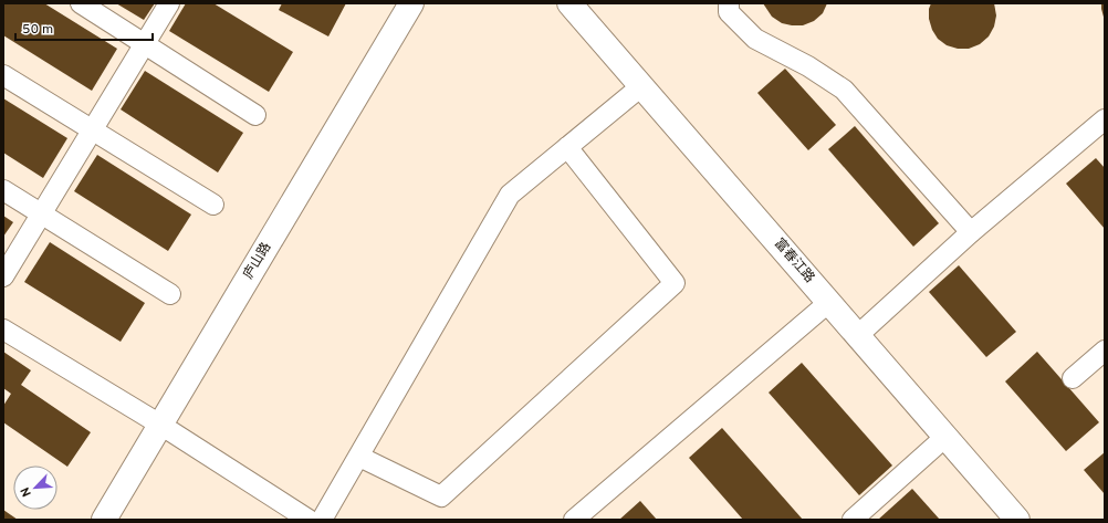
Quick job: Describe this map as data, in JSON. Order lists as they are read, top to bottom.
{
  "streets": {
    "street": ["庐山路", "富春江路"]
  },
  "scale_bar": "50 m",
  "north": "bottom left"
}
